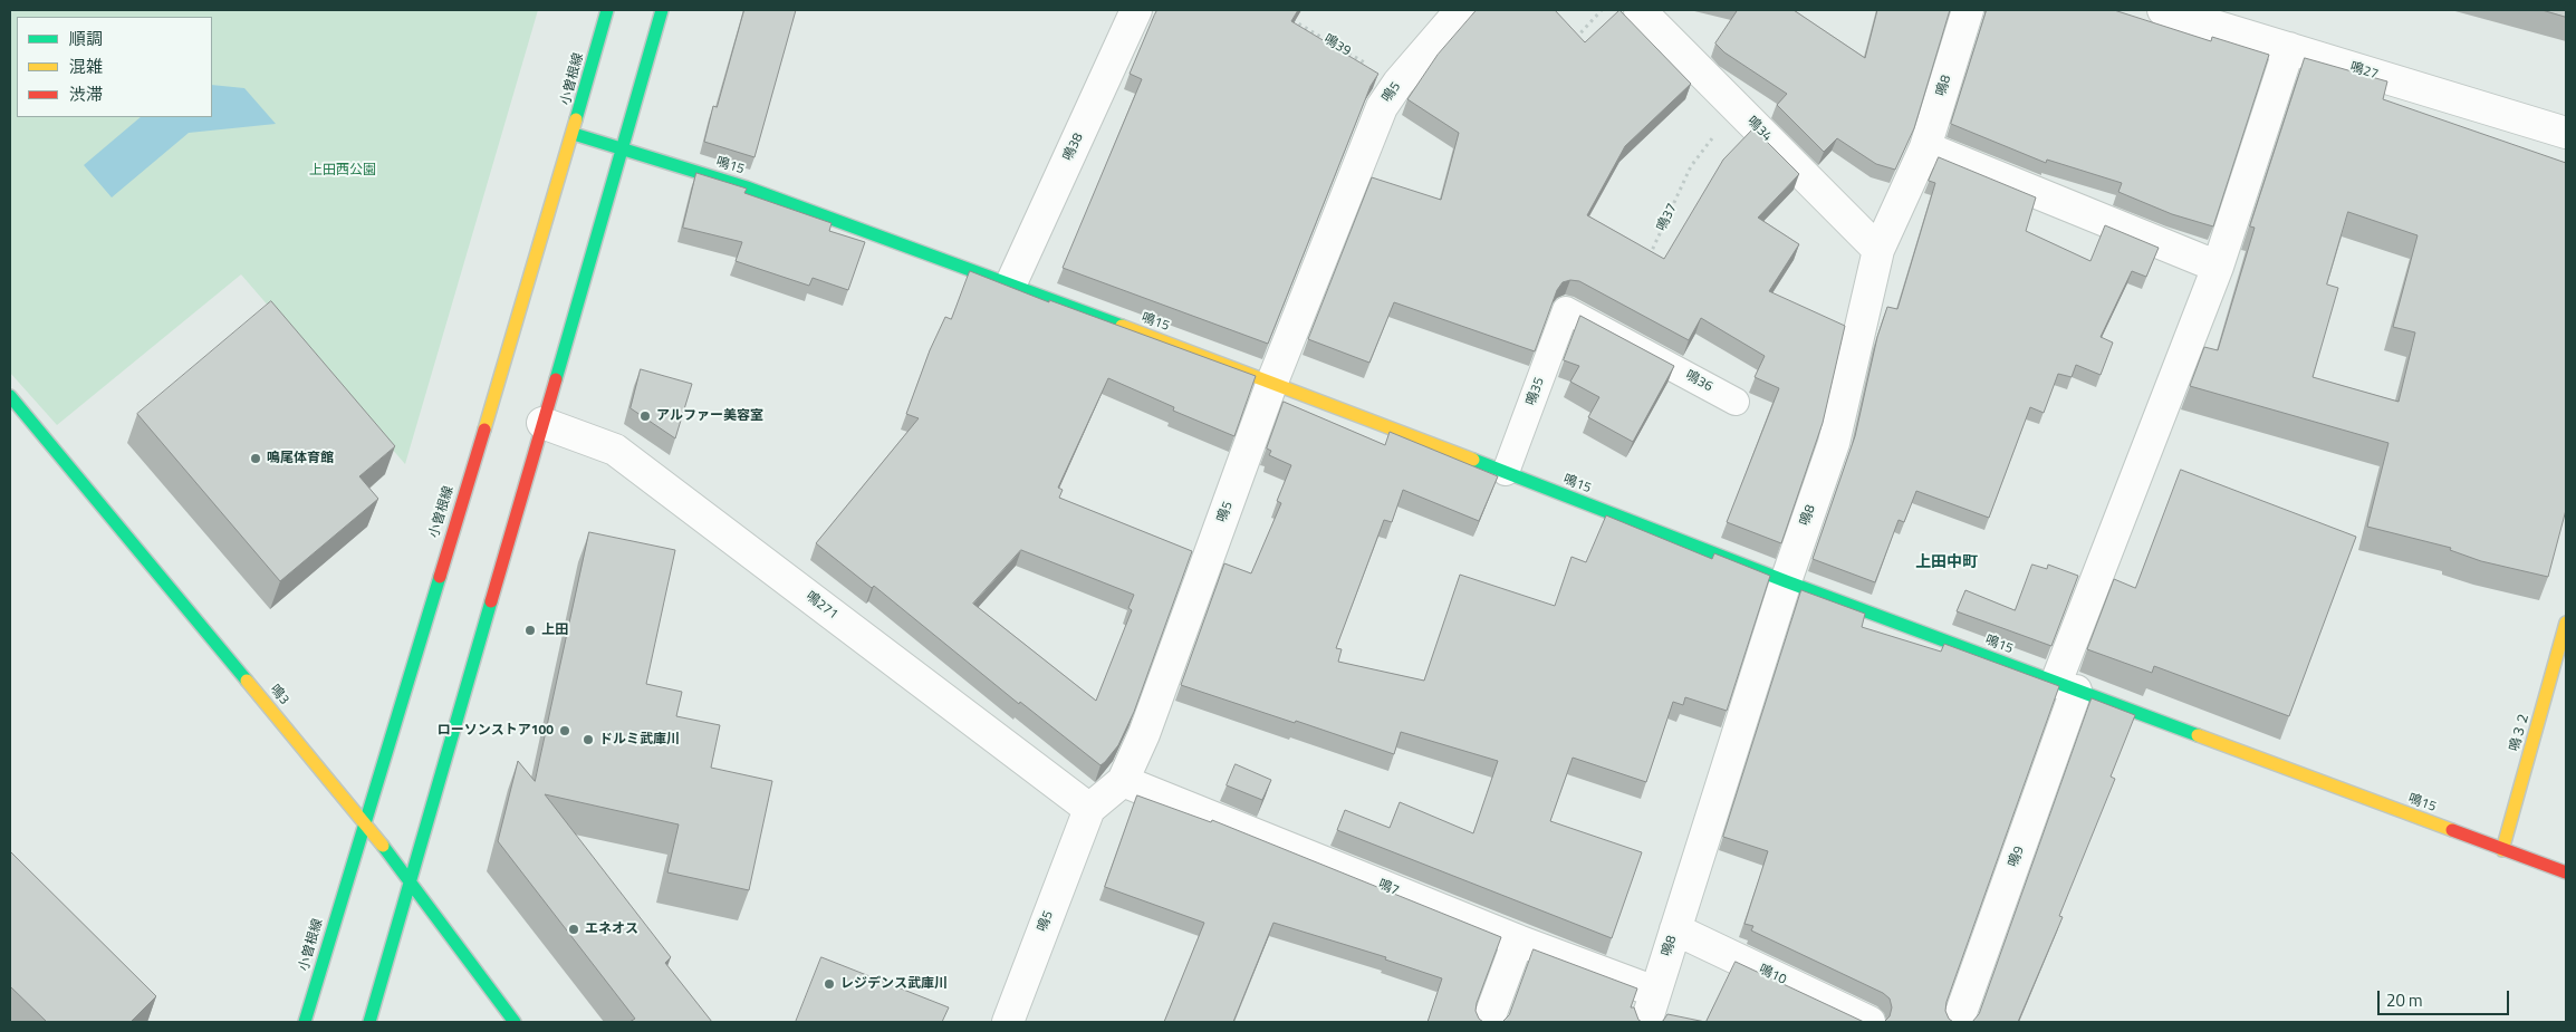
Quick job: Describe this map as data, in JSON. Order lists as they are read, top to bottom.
{
  "streets": {
    "street": [
      "鳴27",
      "小曽根線",
      "鳴8",
      "鳴5",
      "鳴34",
      "鳴38",
      "鳴15",
      "鳴271",
      "鳴3",
      "鳴３２",
      "鳴9",
      "鳴7",
      "鳴10"
    ],
    "lane": ["鳴36", "鳴35"],
    "path": ["鳴39", "鳴37"]
  },
  "crossings": [
    ["鳴39", "鳴5"],
    ["鳴27", "鳴9"],
    ["小曽根線", "鳴15"],
    ["小曽根線", "鳴3"],
    ["鳴8", "鳴34"],
    ["鳴8", "鳴15"],
    ["鳴8", "鳴7"],
    ["鳴8", "鳴10"],
    ["鳴5", "鳴15"],
    ["鳴5", "鳴271"],
    ["鳴5", "鳴7"],
    ["鳴34", "鳴37"],
    ["鳴38", "鳴15"],
    ["鳴15", "鳴35"],
    ["鳴15", "鳴３２"],
    ["鳴15", "鳴9"],
    ["鳴36", "鳴35"]
  ],
  "districts": ["上田中町"],
  "parks": ["上田西公園"],
  "places": [
    "アルファー美容室",
    "鳴尾体育館",
    "上田",
    "ローソンストア100",
    "ドルミ武庫川",
    "エネオス",
    "レジデンス武庫川"
  ],
  "legend": ["順調", "混雑", "渋滞"],
  "scale_bar": "20 m"
}
